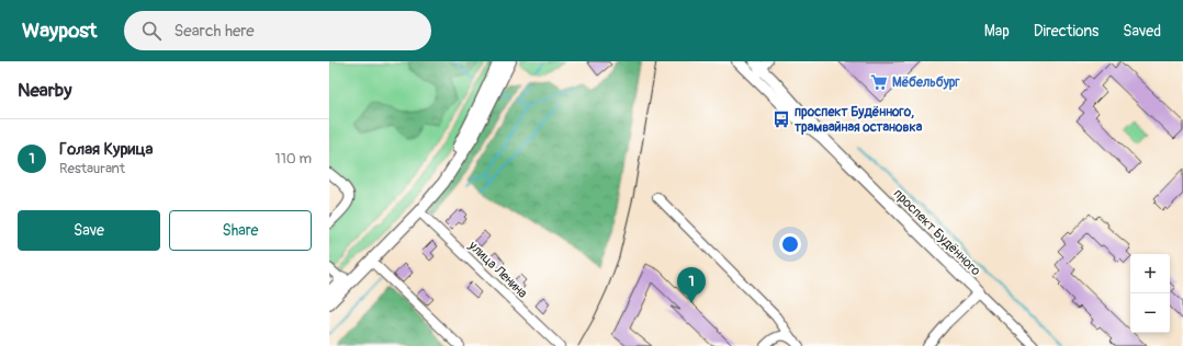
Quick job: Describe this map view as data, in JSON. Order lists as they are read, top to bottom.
{
  "streets": {
    "main road": ["проспект Будённого"],
    "street": ["улица Ленина"]
  },
  "places": {
    "supermarket": ["Мёбельбург"],
    "bus stop": ["проспект Будённого, трамвайная остановка"]
  },
  "page": {
    "header": "Waypost",
    "search": "Search here",
    "nav": ["Map", "Directions", "Saved"],
    "heading": "Nearby",
    "list": [
      {
        "mark": "1",
        "name": "Голая Курица",
        "note": "Restaurant",
        "value": "110 m"
      }
    ],
    "buttons": ["Save", "Share"],
    "map_buttons": ["+", "−"],
    "pins": "1"
  }
}
